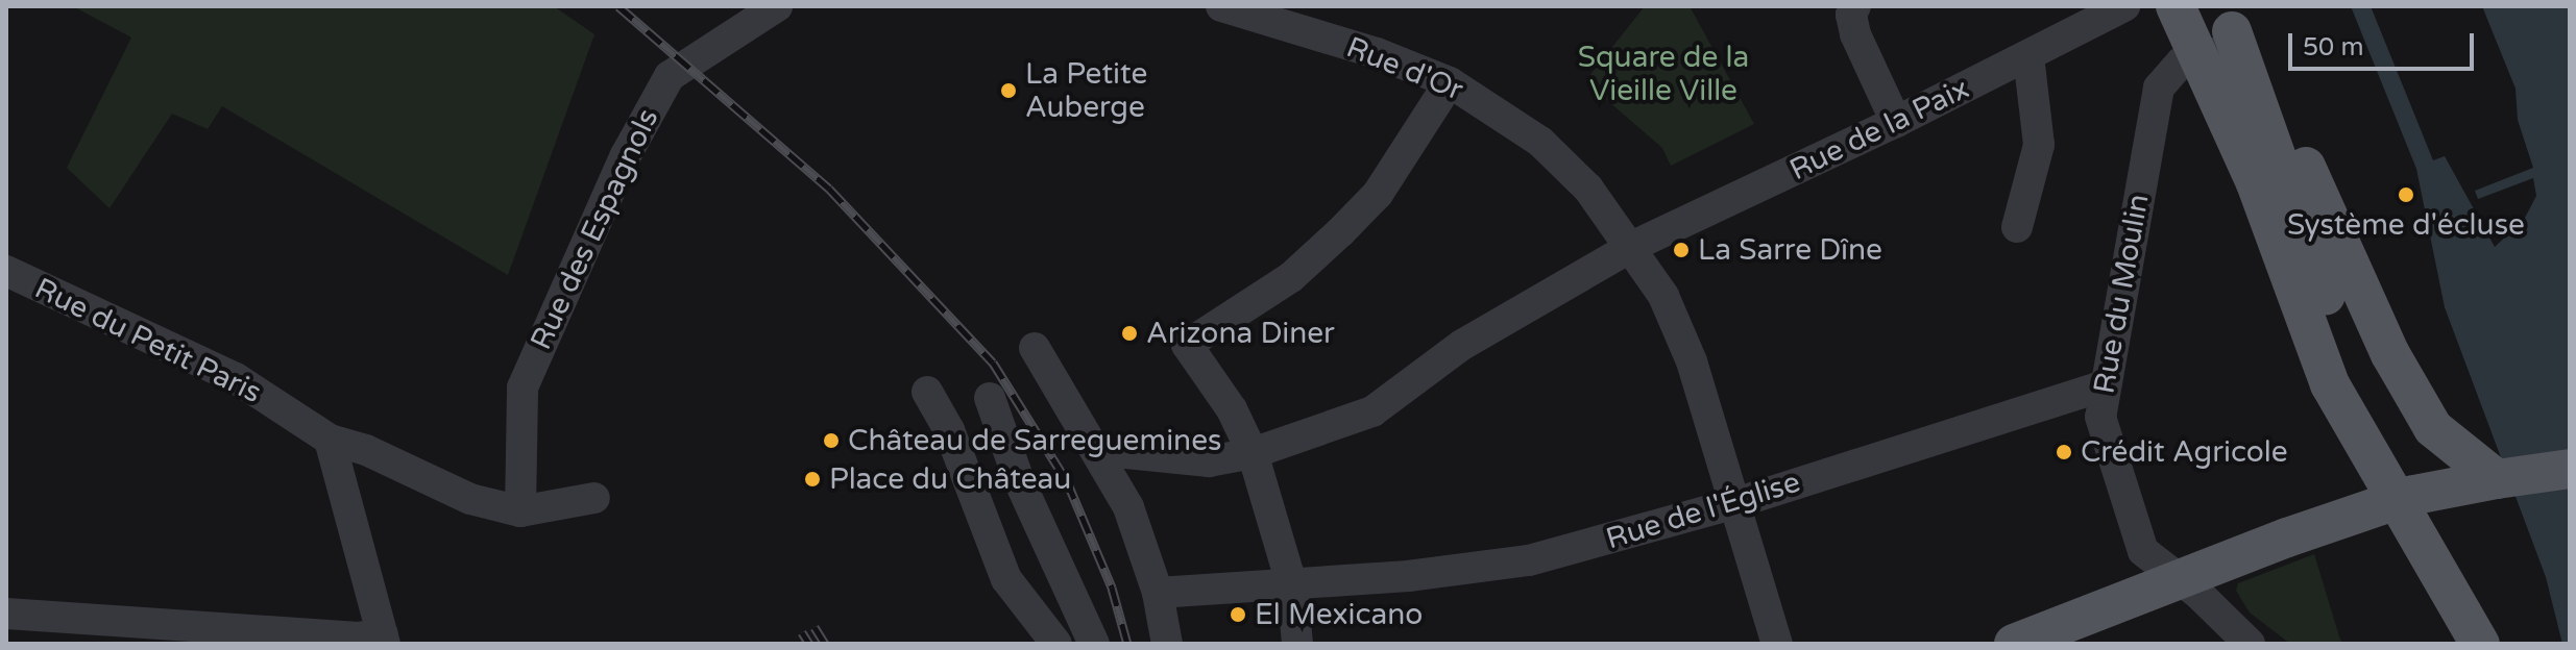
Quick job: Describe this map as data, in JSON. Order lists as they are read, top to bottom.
{
  "streets": {
    "street": [
      "Rue d'Or",
      "Rue de la Paix",
      "Rue des Espagnols",
      "Rue du Moulin",
      "Rue du Petit Paris",
      "Rue de l'Église"
    ]
  },
  "crossings": [
    ["Rue d'Or", "Rue de la Paix"],
    ["Rue d'Or", "Rue de l'Église"],
    ["Rue des Espagnols", "Rue du Petit Paris"],
    ["Rue du Moulin", "Rue de l'Église"]
  ],
  "parks": ["Square de la Vieille Ville"],
  "places": [
    "La Petite Auberge",
    "Système d'écluse",
    "La Sarre Dîne",
    "Arizona Diner",
    "Château de Sarreguemines",
    "Crédit Agricole",
    "Place du Château",
    "El Mexicano"
  ],
  "scale_bar": "50 m"
}
